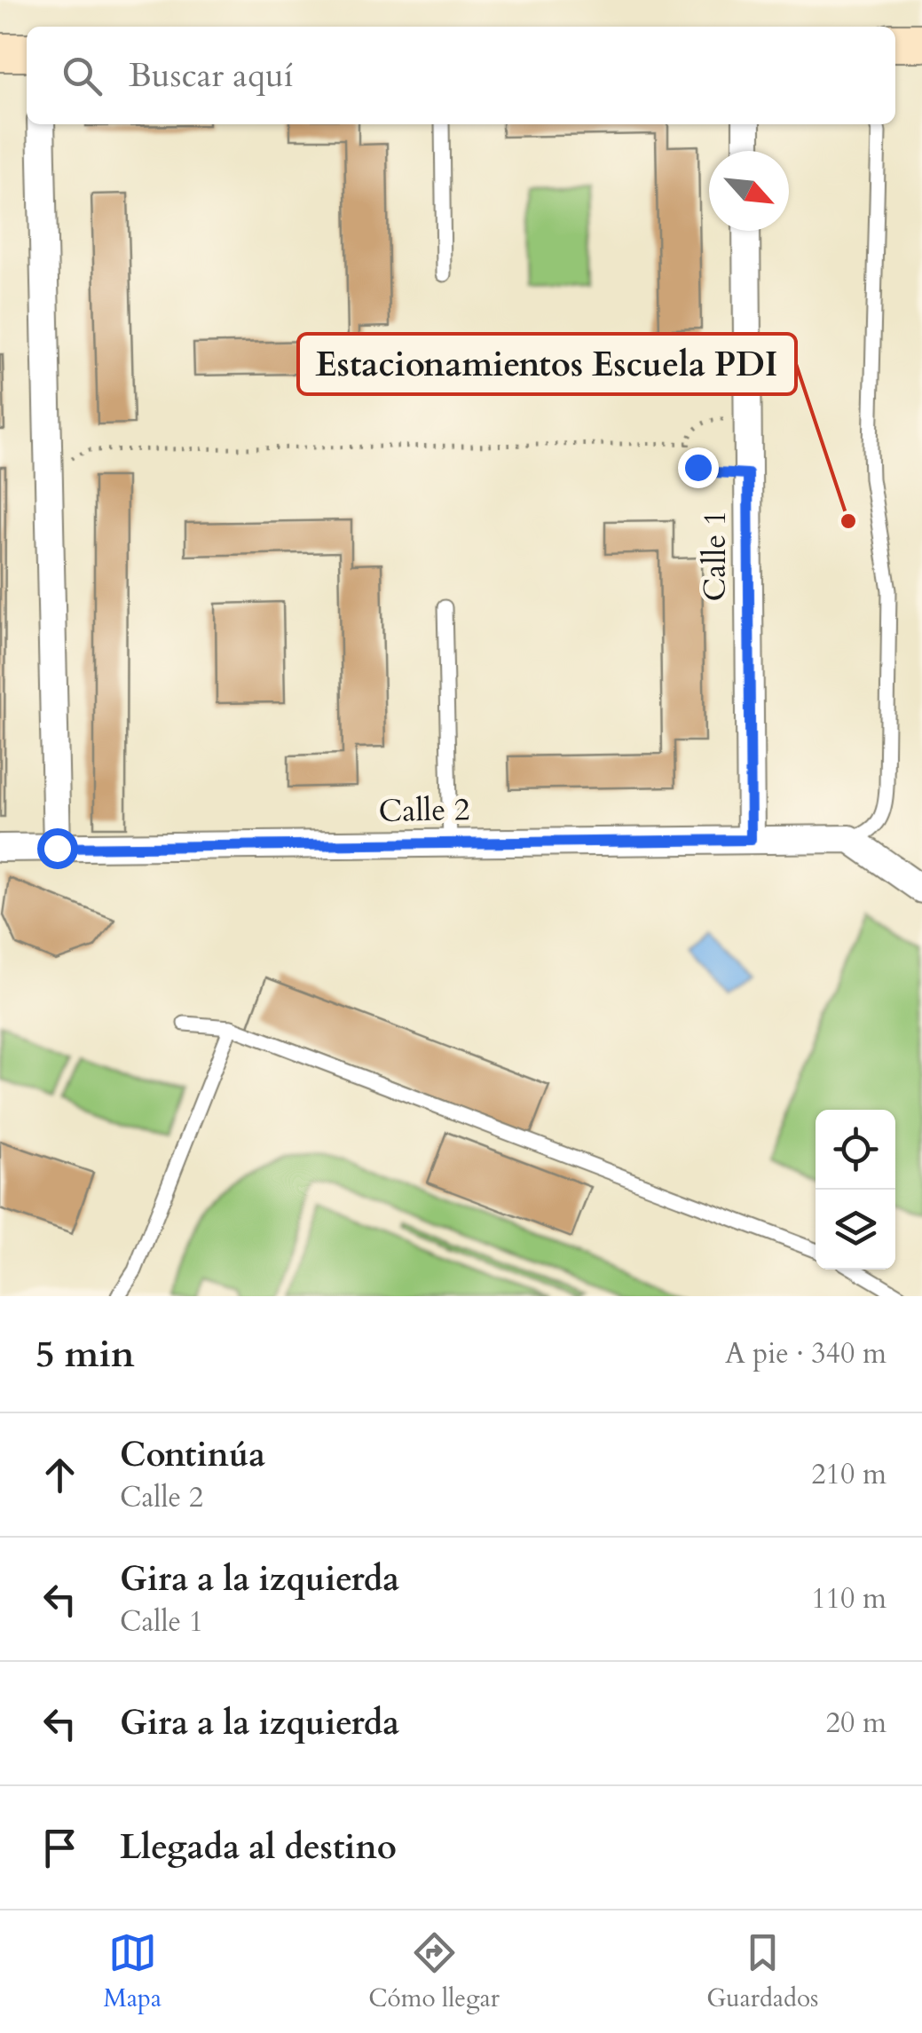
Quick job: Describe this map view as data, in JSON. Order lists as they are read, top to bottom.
{
  "streets": {
    "street": ["Calle 1", "Calle 2"]
  },
  "crossings": [
    ["Calle 1", "Calle 2"]
  ],
  "places": ["Estacionamientos Escuela PDI"],
  "north": "bottom right",
  "page": {
    "search": "Buscar aquí",
    "heading": ["5 min", "A pie · 340 m"],
    "list": [
      ["Continúa", "Calle 2", "210 m"],
      ["Gira a la izquierda", "Calle 1", "110 m"],
      ["Gira a la izquierda", "20 m"],
      "Llegada al destino"
    ],
    "nav": ["Mapa", "Cómo llegar", "Guardados"]
  }
}
